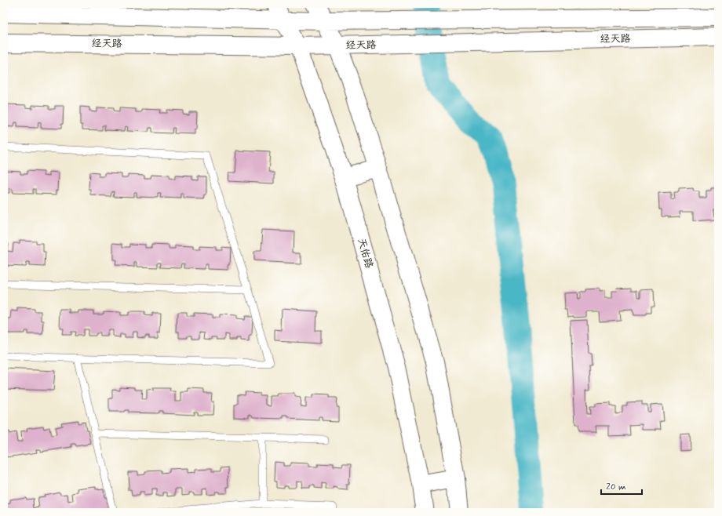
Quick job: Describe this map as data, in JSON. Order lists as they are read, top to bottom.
{
  "streets": {
    "main road": ["经天路", "天佑路"]
  },
  "crossings": [
    ["经天路", "天佑路"]
  ],
  "scale_bar": "20 m"
}
